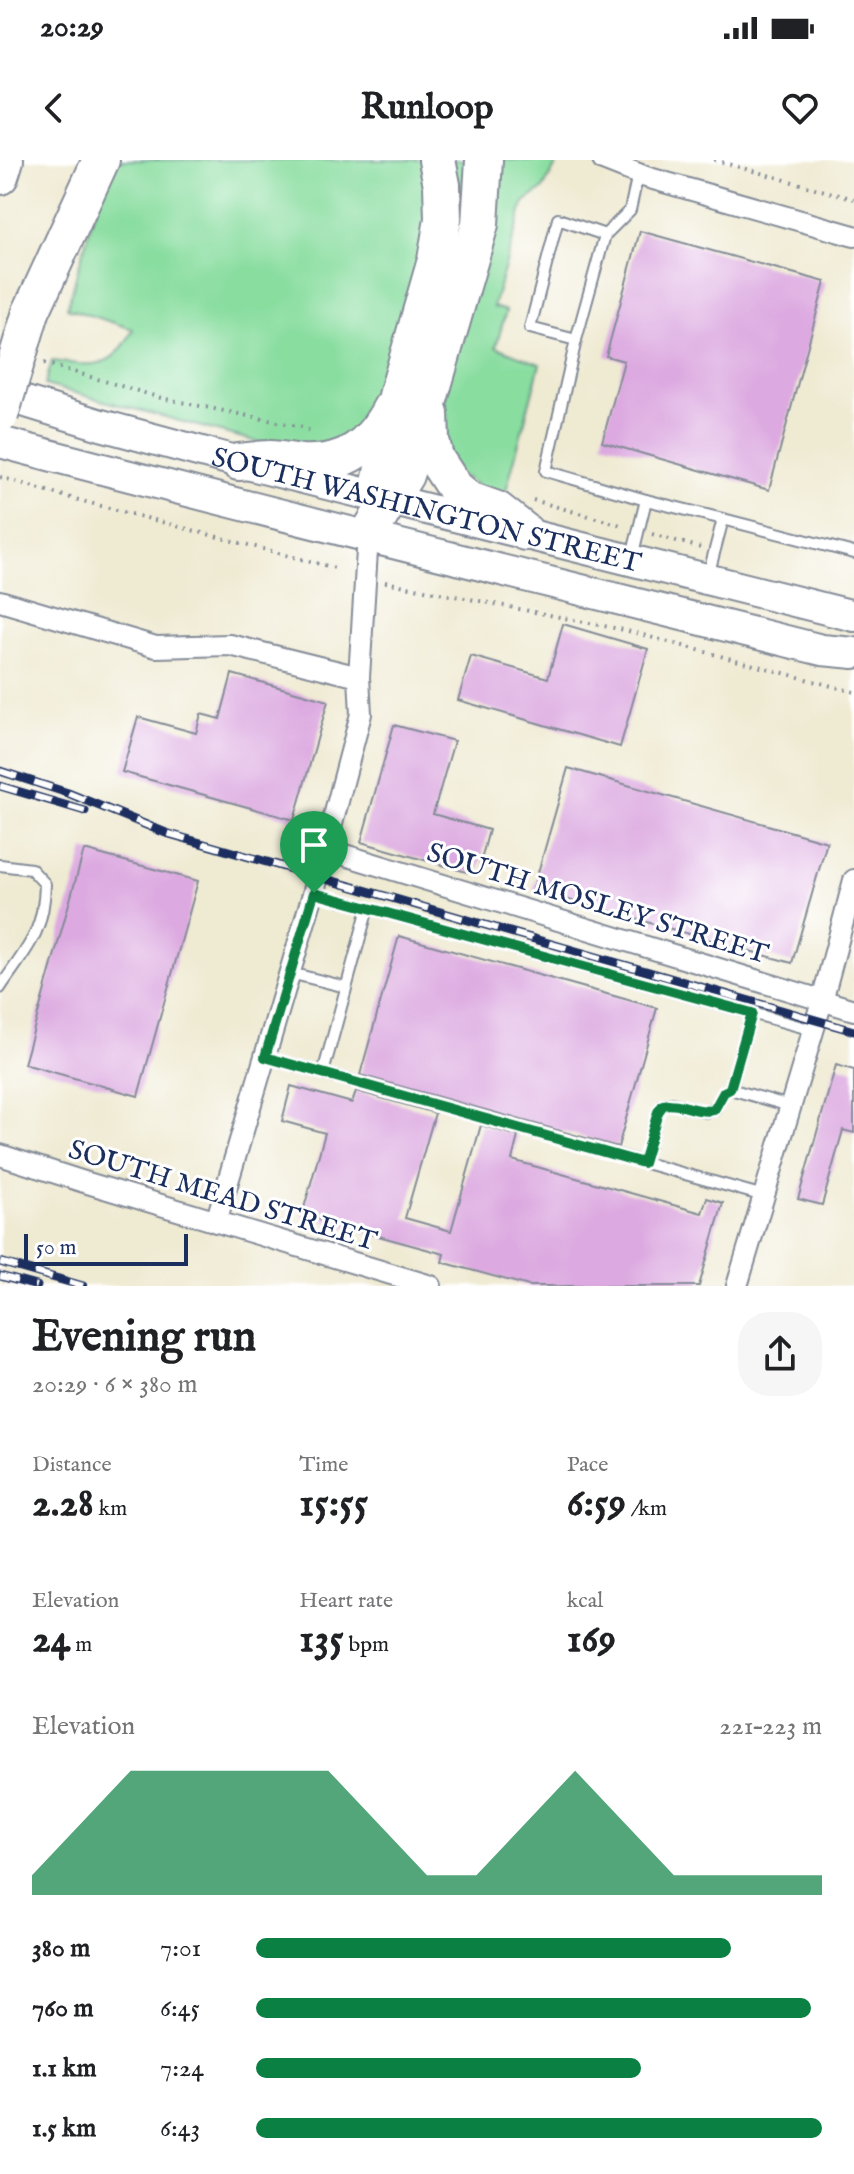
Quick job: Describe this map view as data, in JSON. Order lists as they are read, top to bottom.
{
  "streets": {
    "main road": ["SOUTH WASHINGTON STREET"],
    "street": ["SOUTH MOSLEY STREET", "SOUTH MEAD STREET"]
  },
  "scale_bar": "50 m",
  "page": {
    "status": "20:29",
    "header": "Runloop",
    "scale": "50 m",
    "heading": ["Evening run", "20:29 · 6 × 380 m"],
    "stats": [
      ["Distance", "2.28 km"],
      ["Time", "15:55"],
      ["Pace", "6:59 /km"],
      ["Elevation", "24 m"],
      ["Heart rate", "135 bpm"],
      ["kcal", "169"]
    ],
    "chart": ["Elevation", "221–223 m"],
    "list": [
      {
        "name": "380 m",
        "note": "7:01"
      },
      {
        "name": "760 m",
        "note": "6:45"
      },
      {
        "name": "1.1 km",
        "note": "7:24"
      },
      {
        "name": "1.5 km",
        "note": "6:43"
      }
    ]
  }
}
